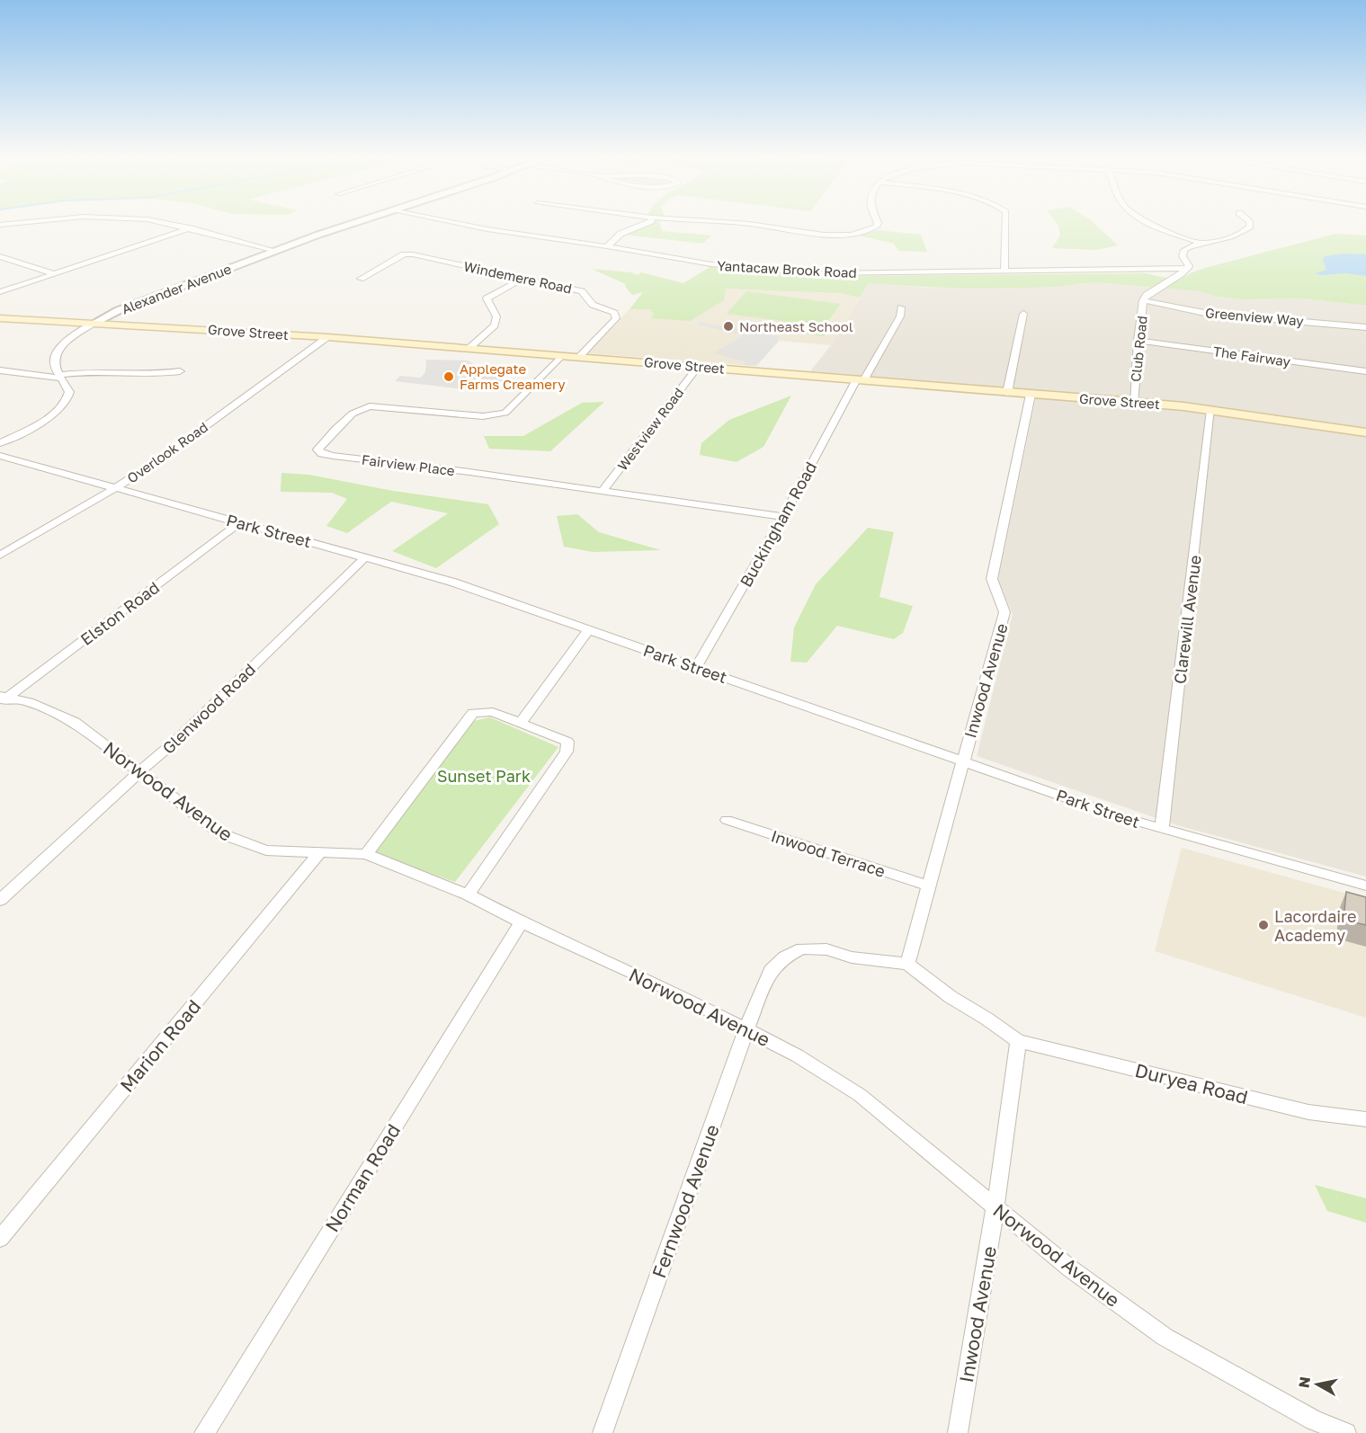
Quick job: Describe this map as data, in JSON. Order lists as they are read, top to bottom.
{
  "streets": {
    "main road": ["Grove Street"],
    "street": [
      "Yantacaw Brook Road",
      "Windemere Road",
      "Alexander Avenue",
      "Greenview Way",
      "Club Road",
      "The Fairway",
      "Westview Road",
      "Overlook Road",
      "Fairview Place",
      "Buckingham Road",
      "Park Street",
      "Elston Road",
      "Clarewill Avenue",
      "Inwood Avenue",
      "Glenwood Road",
      "Norwood Avenue",
      "Inwood Terrace",
      "Marion Road",
      "Duryea Road",
      "Norman Road",
      "Fernwood Avenue"
    ]
  },
  "crossings": [
    ["Yantacaw Brook Road", "Club Road"],
    ["Windemere Road", "Grove Street"],
    ["Alexander Avenue", "Grove Street"],
    ["Greenview Way", "Club Road"],
    ["Grove Street", "Club Road"],
    ["Grove Street", "Westview Road"],
    ["Grove Street", "Overlook Road"],
    ["Grove Street", "Fairview Place"],
    ["Grove Street", "Buckingham Road"],
    ["Grove Street", "Clarewill Avenue"],
    ["Grove Street", "Inwood Avenue"],
    ["Club Road", "The Fairway"],
    ["Westview Road", "Fairview Place"],
    ["Overlook Road", "Park Street"],
    ["Fairview Place", "Buckingham Road"],
    ["Buckingham Road", "Park Street"],
    ["Park Street", "Elston Road"],
    ["Park Street", "Clarewill Avenue"],
    ["Park Street", "Inwood Avenue"],
    ["Park Street", "Glenwood Road"],
    ["Elston Road", "Norwood Avenue"],
    ["Inwood Avenue", "Norwood Avenue"],
    ["Inwood Avenue", "Inwood Terrace"],
    ["Inwood Avenue", "Duryea Road"],
    ["Inwood Avenue", "Fernwood Avenue"],
    ["Glenwood Road", "Norwood Avenue"],
    ["Norwood Avenue", "Marion Road"],
    ["Norwood Avenue", "Norman Road"],
    ["Norwood Avenue", "Fernwood Avenue"]
  ],
  "parks": ["Sunset Park"],
  "places": ["Northeast School", "Applegate Farms Creamery", "Lacordaire Academy"],
  "north": "left"
}
